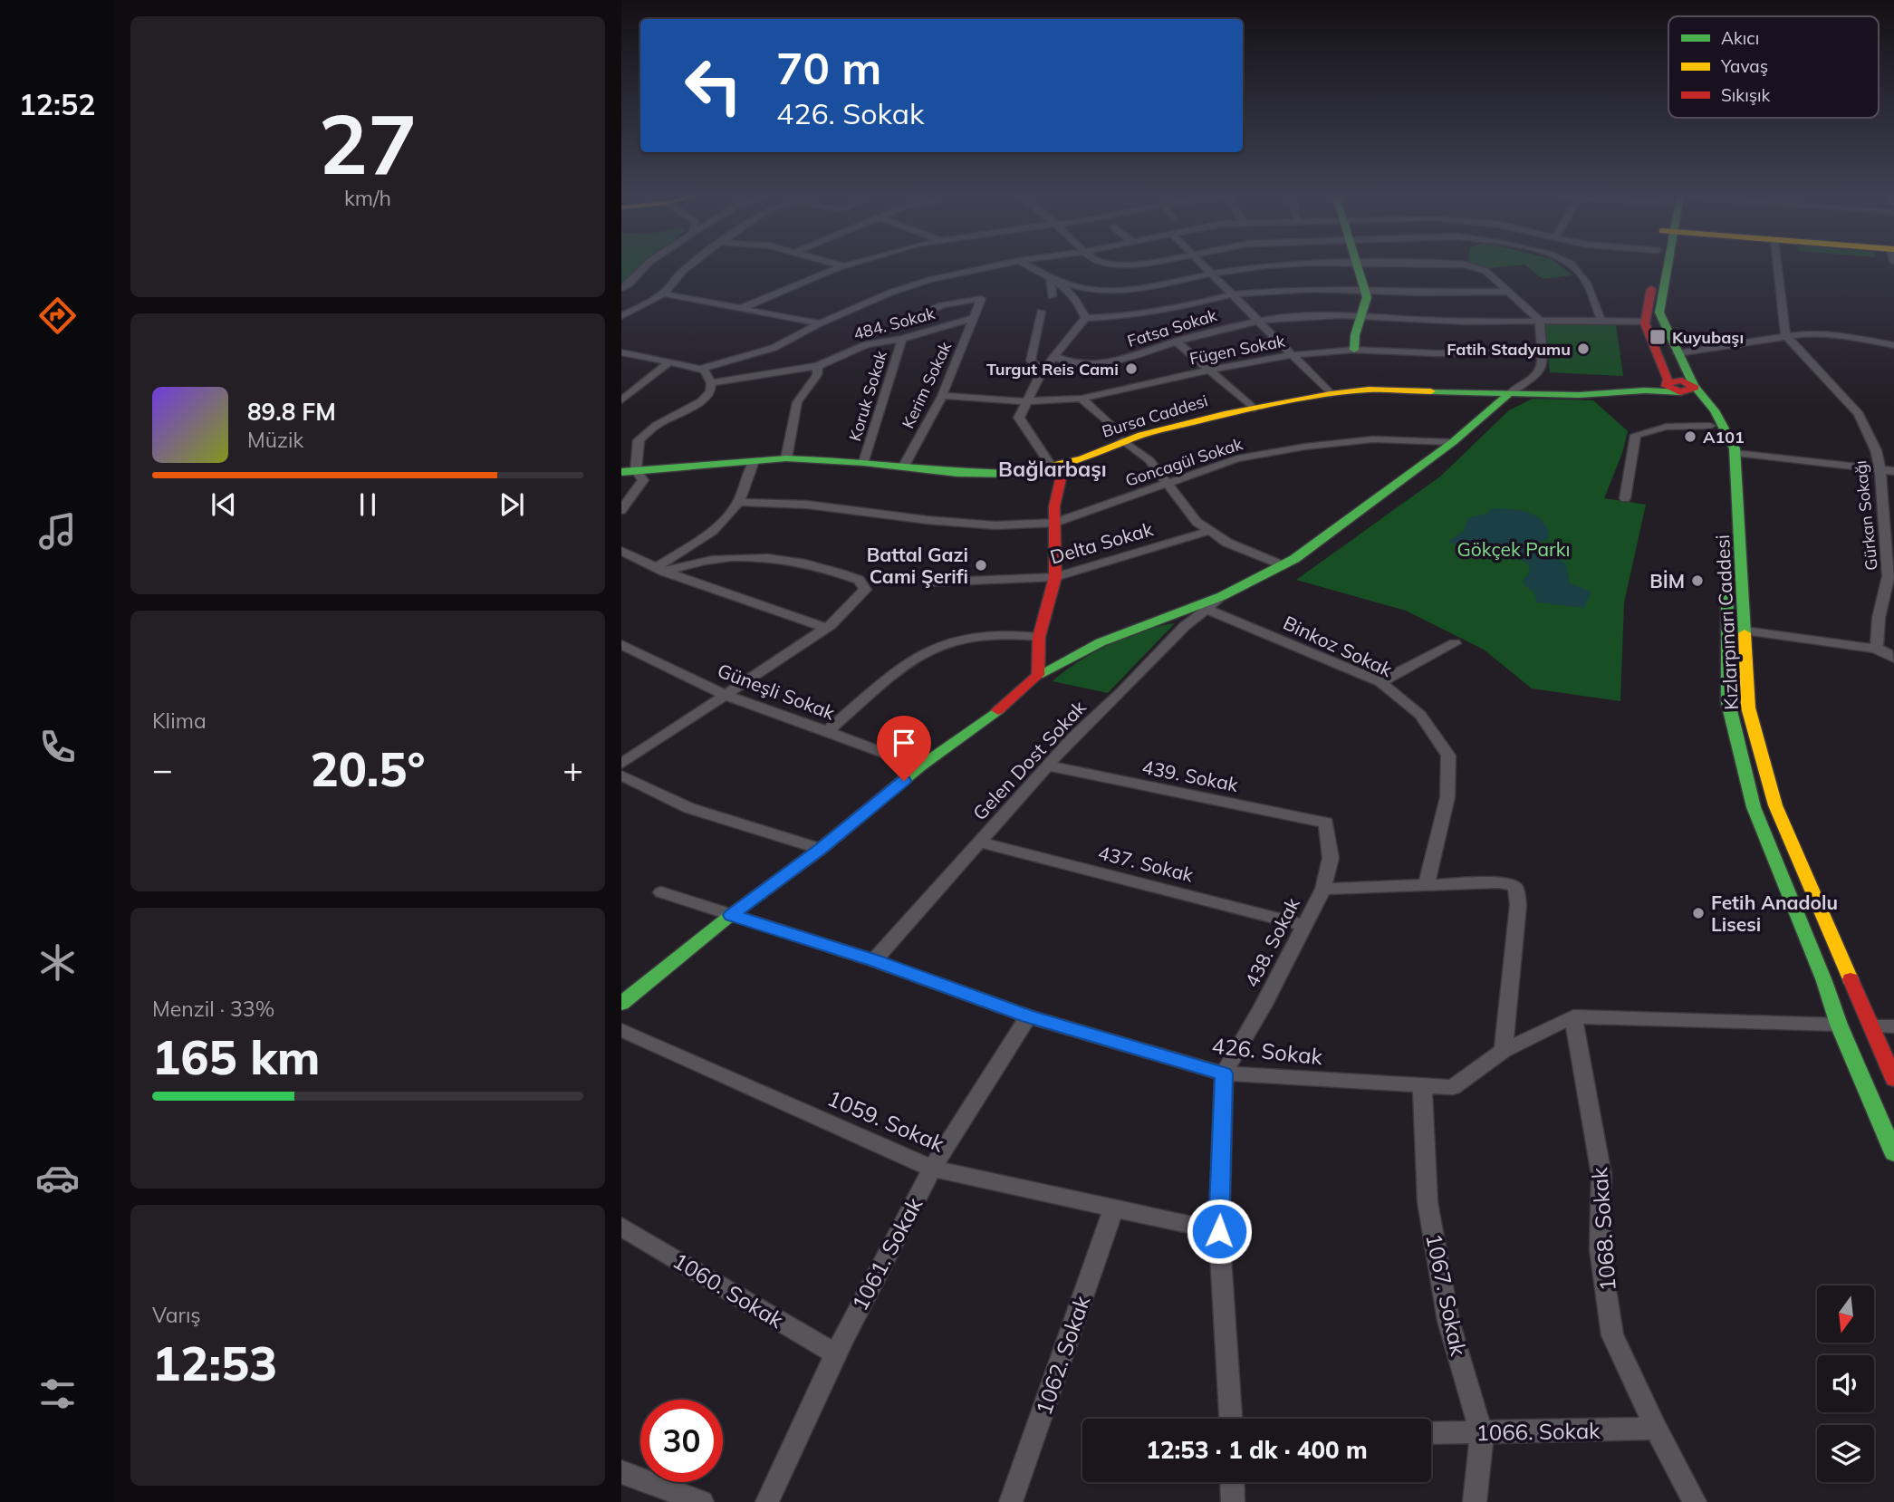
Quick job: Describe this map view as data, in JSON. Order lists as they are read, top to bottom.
{
  "streets": {
    "main road": ["Bursa Caddesi", "Kızlarpınarı Caddesi"],
    "street": [
      "484. Sokak",
      "Fatsa Sokak",
      "Fügen Sokak",
      "Kerim Sokak",
      "Koruk Sokak",
      "Goncagül Sokak",
      "Gürkan Sokağı",
      "Delta Sokak",
      "Binkoz Sokak",
      "Güneşli Sokak",
      "Gelen Dost Sokak",
      "439. Sokak",
      "437. Sokak",
      "438. Sokak",
      "426. Sokak",
      "1059. Sokak",
      "1068. Sokak",
      "1061. Sokak",
      "1060. Sokak",
      "1067. Sokak",
      "1062. Sokak",
      "1066. Sokak"
    ]
  },
  "crossings": [
    ["484. Sokak", "Kerim Sokak"],
    ["484. Sokak", "Koruk Sokak"],
    ["Fatsa Sokak", "Kızlarpınarı Caddesi"],
    ["Fügen Sokak", "Kerim Sokak"],
    ["Kerim Sokak", "Bursa Caddesi"],
    ["Koruk Sokak", "Bursa Caddesi"],
    ["Kızlarpınarı Caddesi", "426. Sokak"],
    ["Binkoz Sokak", "Gelen Dost Sokak"],
    ["Gelen Dost Sokak", "439. Sokak"],
    ["Gelen Dost Sokak", "437. Sokak"],
    ["Gelen Dost Sokak", "426. Sokak"],
    ["439. Sokak", "438. Sokak"],
    ["437. Sokak", "438. Sokak"],
    ["438. Sokak", "426. Sokak"],
    ["426. Sokak", "1068. Sokak"],
    ["426. Sokak", "1061. Sokak"],
    ["426. Sokak", "1067. Sokak"],
    ["1059. Sokak", "1061. Sokak"],
    ["1059. Sokak", "1062. Sokak"],
    ["1068. Sokak", "1066. Sokak"],
    ["1061. Sokak", "1060. Sokak"],
    ["1067. Sokak", "1066. Sokak"]
  ],
  "districts": ["Bağlarbaşı"],
  "parks": ["Gökçek Parkı"],
  "places": {
    "transit": ["Kuyubaşı"],
    "other": [
      "Fatih Stadyumu",
      "Turgut Reis Cami",
      "A101",
      "Battal Gazi Cami Şerifi",
      "BİM",
      "Fetih Anadolu Lisesi"
    ]
  },
  "legend": ["Akıcı", "Yavaş", "Sıkışık"],
  "north": "bottom",
  "page": {
    "tabs": "12:52",
    "tile": [
      ["27", "km/h"],
      "Klima",
      ["Menzil · 33%", "165 km"],
      ["Varış", "12:53"]
    ],
    "turn": ["70 m", "426. Sokak"],
    "song": ["89.8 FM", "Müzik"],
    "heat": ["−", "20.5°", "+"],
    "limit": "30",
    "trip": "12:53 · 1 dk · 400 m"
  }
}
